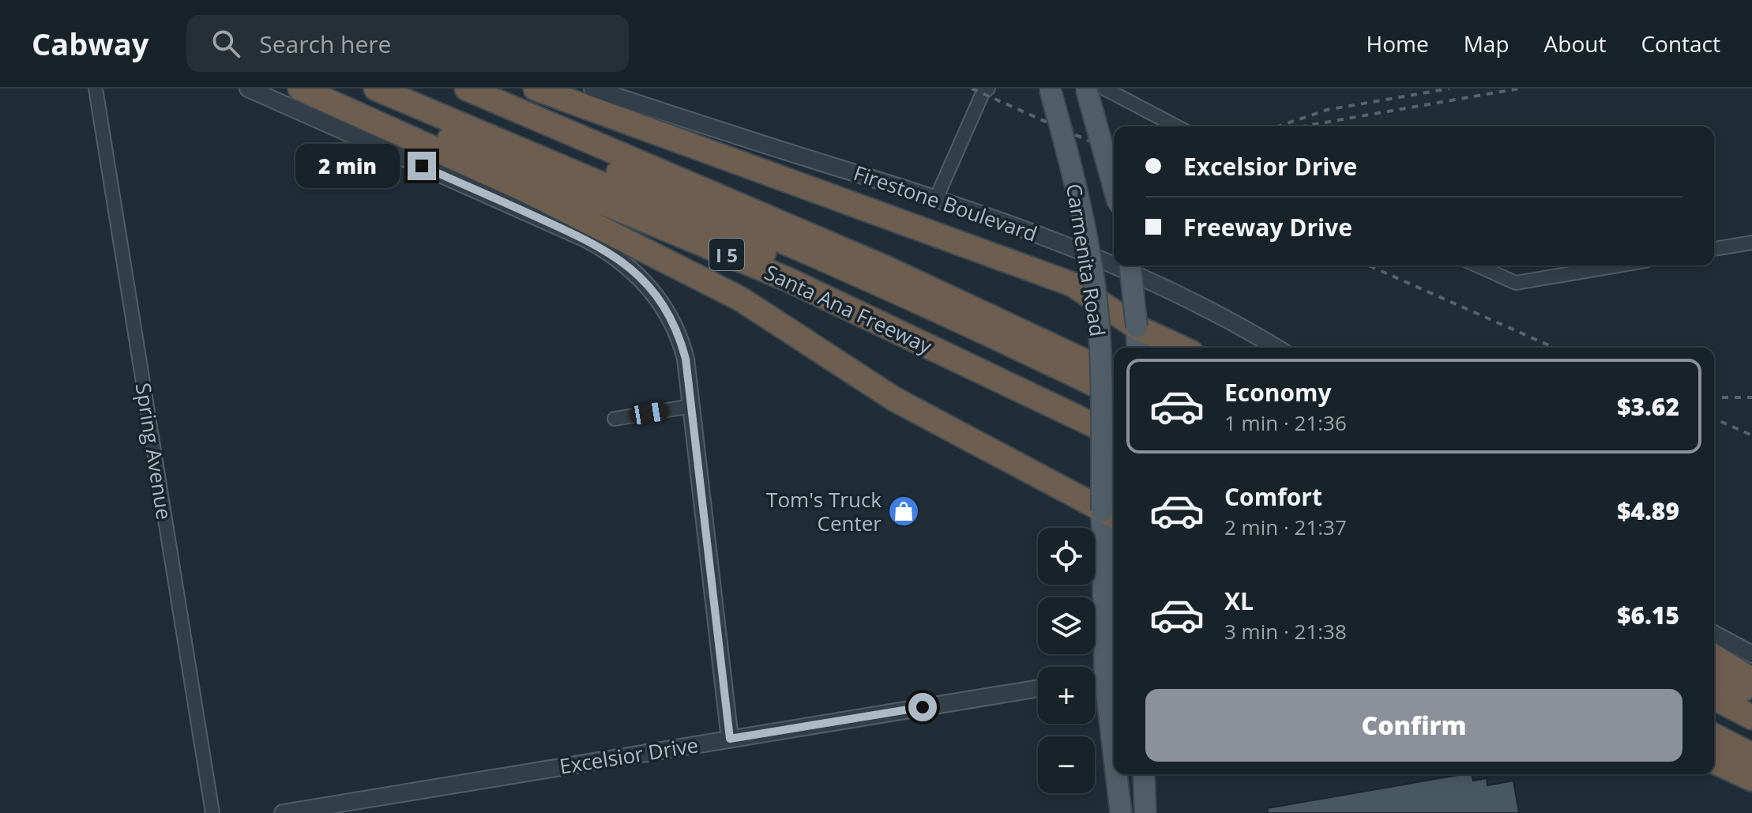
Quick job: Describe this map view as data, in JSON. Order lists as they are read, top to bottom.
{
  "streets": {
    "highway": ["I 5", "Santa Ana Freeway"],
    "main road": ["Carmenita Road"],
    "street": ["Firestone Boulevard", "Spring Avenue", "Excelsior Drive"]
  },
  "places": {
    "shop": ["Tom's Truck Center"]
  },
  "page": {
    "header": "Cabway",
    "search": "Search here",
    "nav": [
      "Home",
      "Map",
      "About",
      "Contact"
    ],
    "banner": ["Excelsior Drive", "Freeway Drive"],
    "bubble": "2 min",
    "list": [
      {
        "name": "Economy",
        "note": "1 min · 21:36",
        "value": "$3.62"
      },
      {
        "name": "Comfort",
        "note": "2 min · 21:37",
        "value": "$4.89"
      },
      {
        "name": "XL",
        "note": "3 min · 21:38",
        "value": "$6.15"
      }
    ],
    "map_buttons": ["+", "−"],
    "buttons": "Confirm"
  }
}
